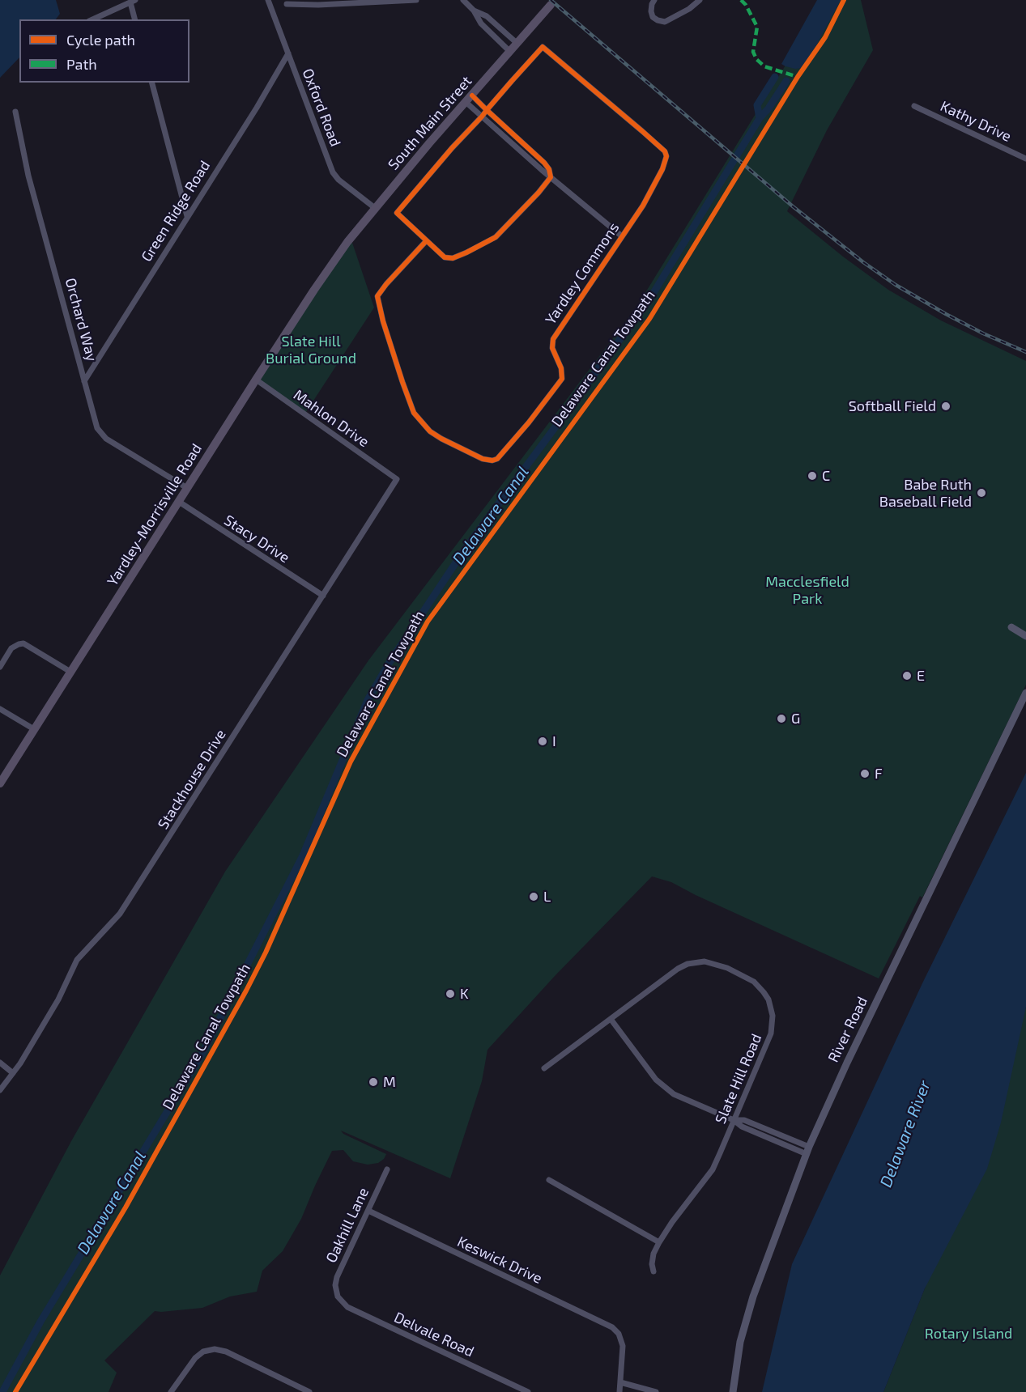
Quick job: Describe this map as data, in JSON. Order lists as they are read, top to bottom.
{
  "streets": {
    "main road": ["South Main Street", "Yardley-Morrisville Road", "River Road"],
    "street": [
      "Oxford Road",
      "Kathy Drive",
      "Green Ridge Road",
      "Yardley Commons",
      "Orchard Way",
      "Mahlon Drive",
      "Stacy Drive",
      "Stackhouse Drive",
      "Slate Hill Road",
      "Oakhill Lane",
      "Keswick Drive",
      "Delvale Road"
    ],
    "cycle path": ["Delaware Canal Towpath"]
  },
  "crossings": [
    ["Oxford Road", "South Main Street"],
    ["Oxford Road", "Green Ridge Road"],
    ["South Main Street", "Yardley Commons"],
    ["South Main Street", "Yardley-Morrisville Road"],
    ["Green Ridge Road", "Orchard Way"],
    ["Orchard Way", "Yardley-Morrisville Road"],
    ["Mahlon Drive", "Yardley-Morrisville Road"],
    ["Mahlon Drive", "Stackhouse Drive"],
    ["Yardley-Morrisville Road", "Stacy Drive"],
    ["Stacy Drive", "Stackhouse Drive"],
    ["Oakhill Lane", "Keswick Drive"],
    ["Oakhill Lane", "Delvale Road"]
  ],
  "water": ["Delaware Canal", "Delaware River"],
  "parks": ["Slate Hill Burial Ground", "Macclesfield Park", "Rotary Island"],
  "places": [
    "Softball Field",
    "C",
    "Babe Ruth Baseball Field",
    "E",
    "G",
    "I",
    "F",
    "L",
    "K",
    "M"
  ],
  "legend": ["Cycle path", "Path"]
}
